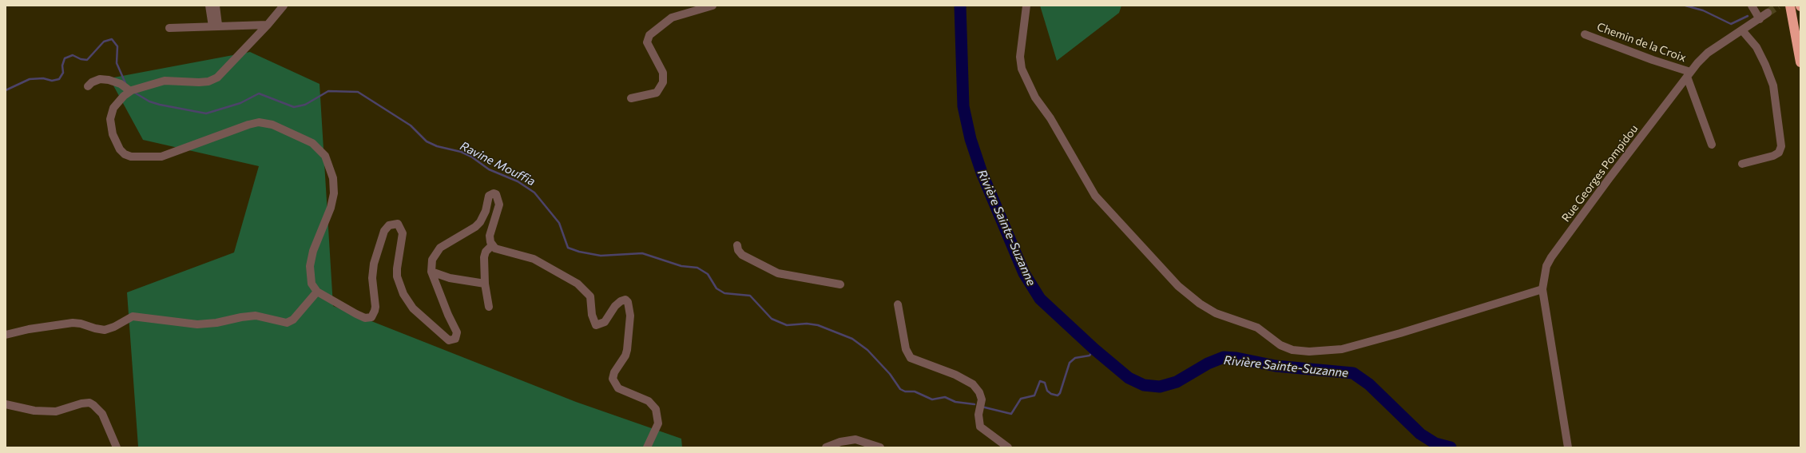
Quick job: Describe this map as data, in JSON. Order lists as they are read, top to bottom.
{
  "streets": {
    "street": ["Chemin de la Croix", "Rue Georges Pompidou"]
  },
  "crossings": [
    ["Chemin de la Croix", "Rue Georges Pompidou"]
  ],
  "water": ["Ravine Mouffia", "Rivière Sainte-Suzanne"]
}
